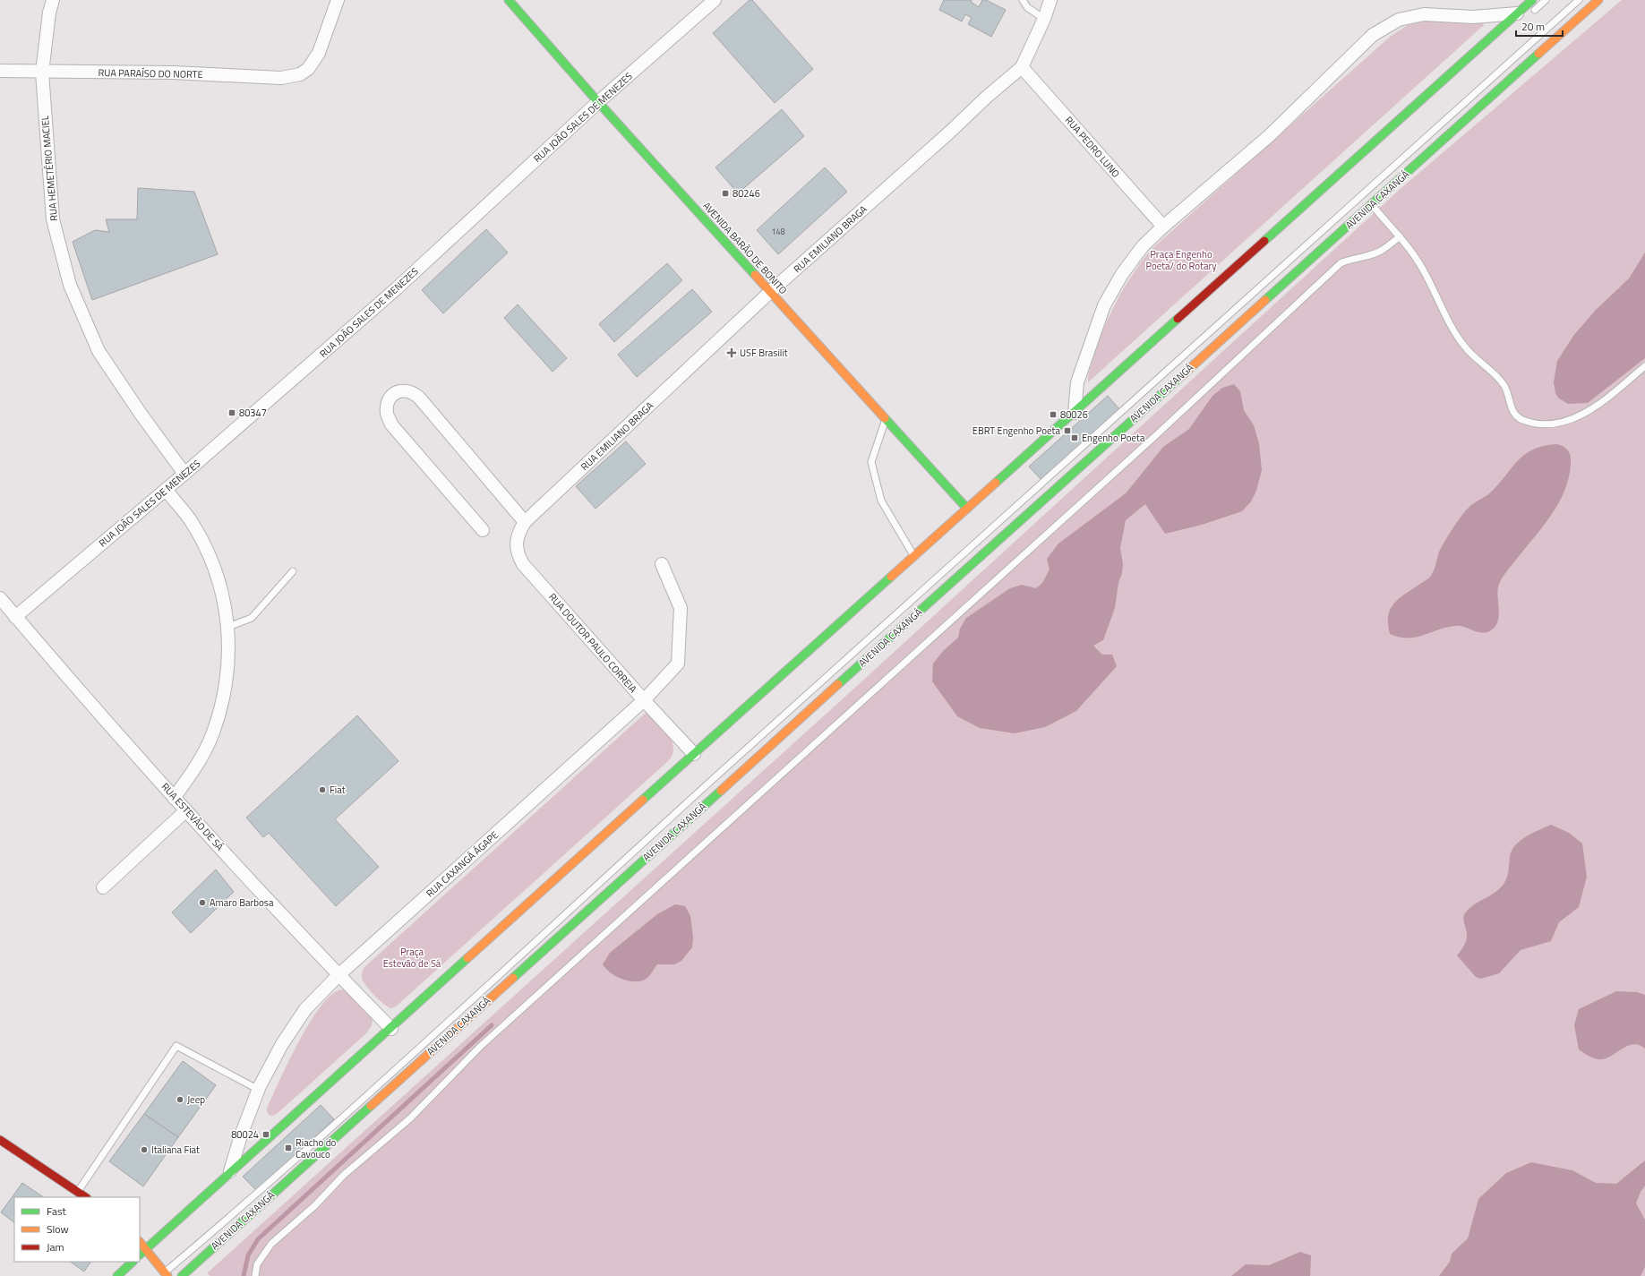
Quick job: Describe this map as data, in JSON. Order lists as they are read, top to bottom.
{
  "streets": {
    "main road": ["AVENIDA CAXANGÁ", "AVENIDA BARÃO DE BONITO"],
    "street": [
      "RUA PARAÍSO DO NORTE",
      "RUA JOÃO SALES DE MENEZES",
      "RUA PEDRO LUNO",
      "RUA HEMETÉRIO MACIEL",
      "RUA EMILIANO BRAGA",
      "RUA DOUTOR PAULO CORREIA",
      "RUA ESTEVÃO DE SÁ",
      "RUA CAXANGÁ ÁGAPE"
    ]
  },
  "crossings": [
    ["RUA PARAÍSO DO NORTE", "RUA HEMETÉRIO MACIEL"],
    ["RUA JOÃO SALES DE MENEZES", "RUA HEMETÉRIO MACIEL"],
    ["RUA JOÃO SALES DE MENEZES", "AVENIDA BARÃO DE BONITO"],
    ["RUA JOÃO SALES DE MENEZES", "RUA ESTEVÃO DE SÁ"],
    ["RUA PEDRO LUNO", "RUA EMILIANO BRAGA"],
    ["RUA EMILIANO BRAGA", "AVENIDA BARÃO DE BONITO"],
    ["RUA EMILIANO BRAGA", "RUA DOUTOR PAULO CORREIA"],
    ["RUA DOUTOR PAULO CORREIA", "RUA CAXANGÁ ÁGAPE"],
    ["RUA ESTEVÃO DE SÁ", "RUA CAXANGÁ ÁGAPE"]
  ],
  "parks": ["Praça Engenho Poeta/ do Rotary", "Praça Estevão de Sá"],
  "places": {
    "transit": [
      "80246",
      "80347",
      "80026",
      "EBRT Engenho Poeta",
      "Engenho Poeta",
      "80024",
      "Riacho do Cavouco"
    ],
    "health": ["USF Brasilit"],
    "other": [
      "Fiat",
      "Amaro Barbosa",
      "Jeep",
      "Italiana Fiat"
    ]
  },
  "house_numbers": ["148"],
  "legend": ["Fast", "Slow", "Jam"],
  "scale_bar": "20 m"
}
